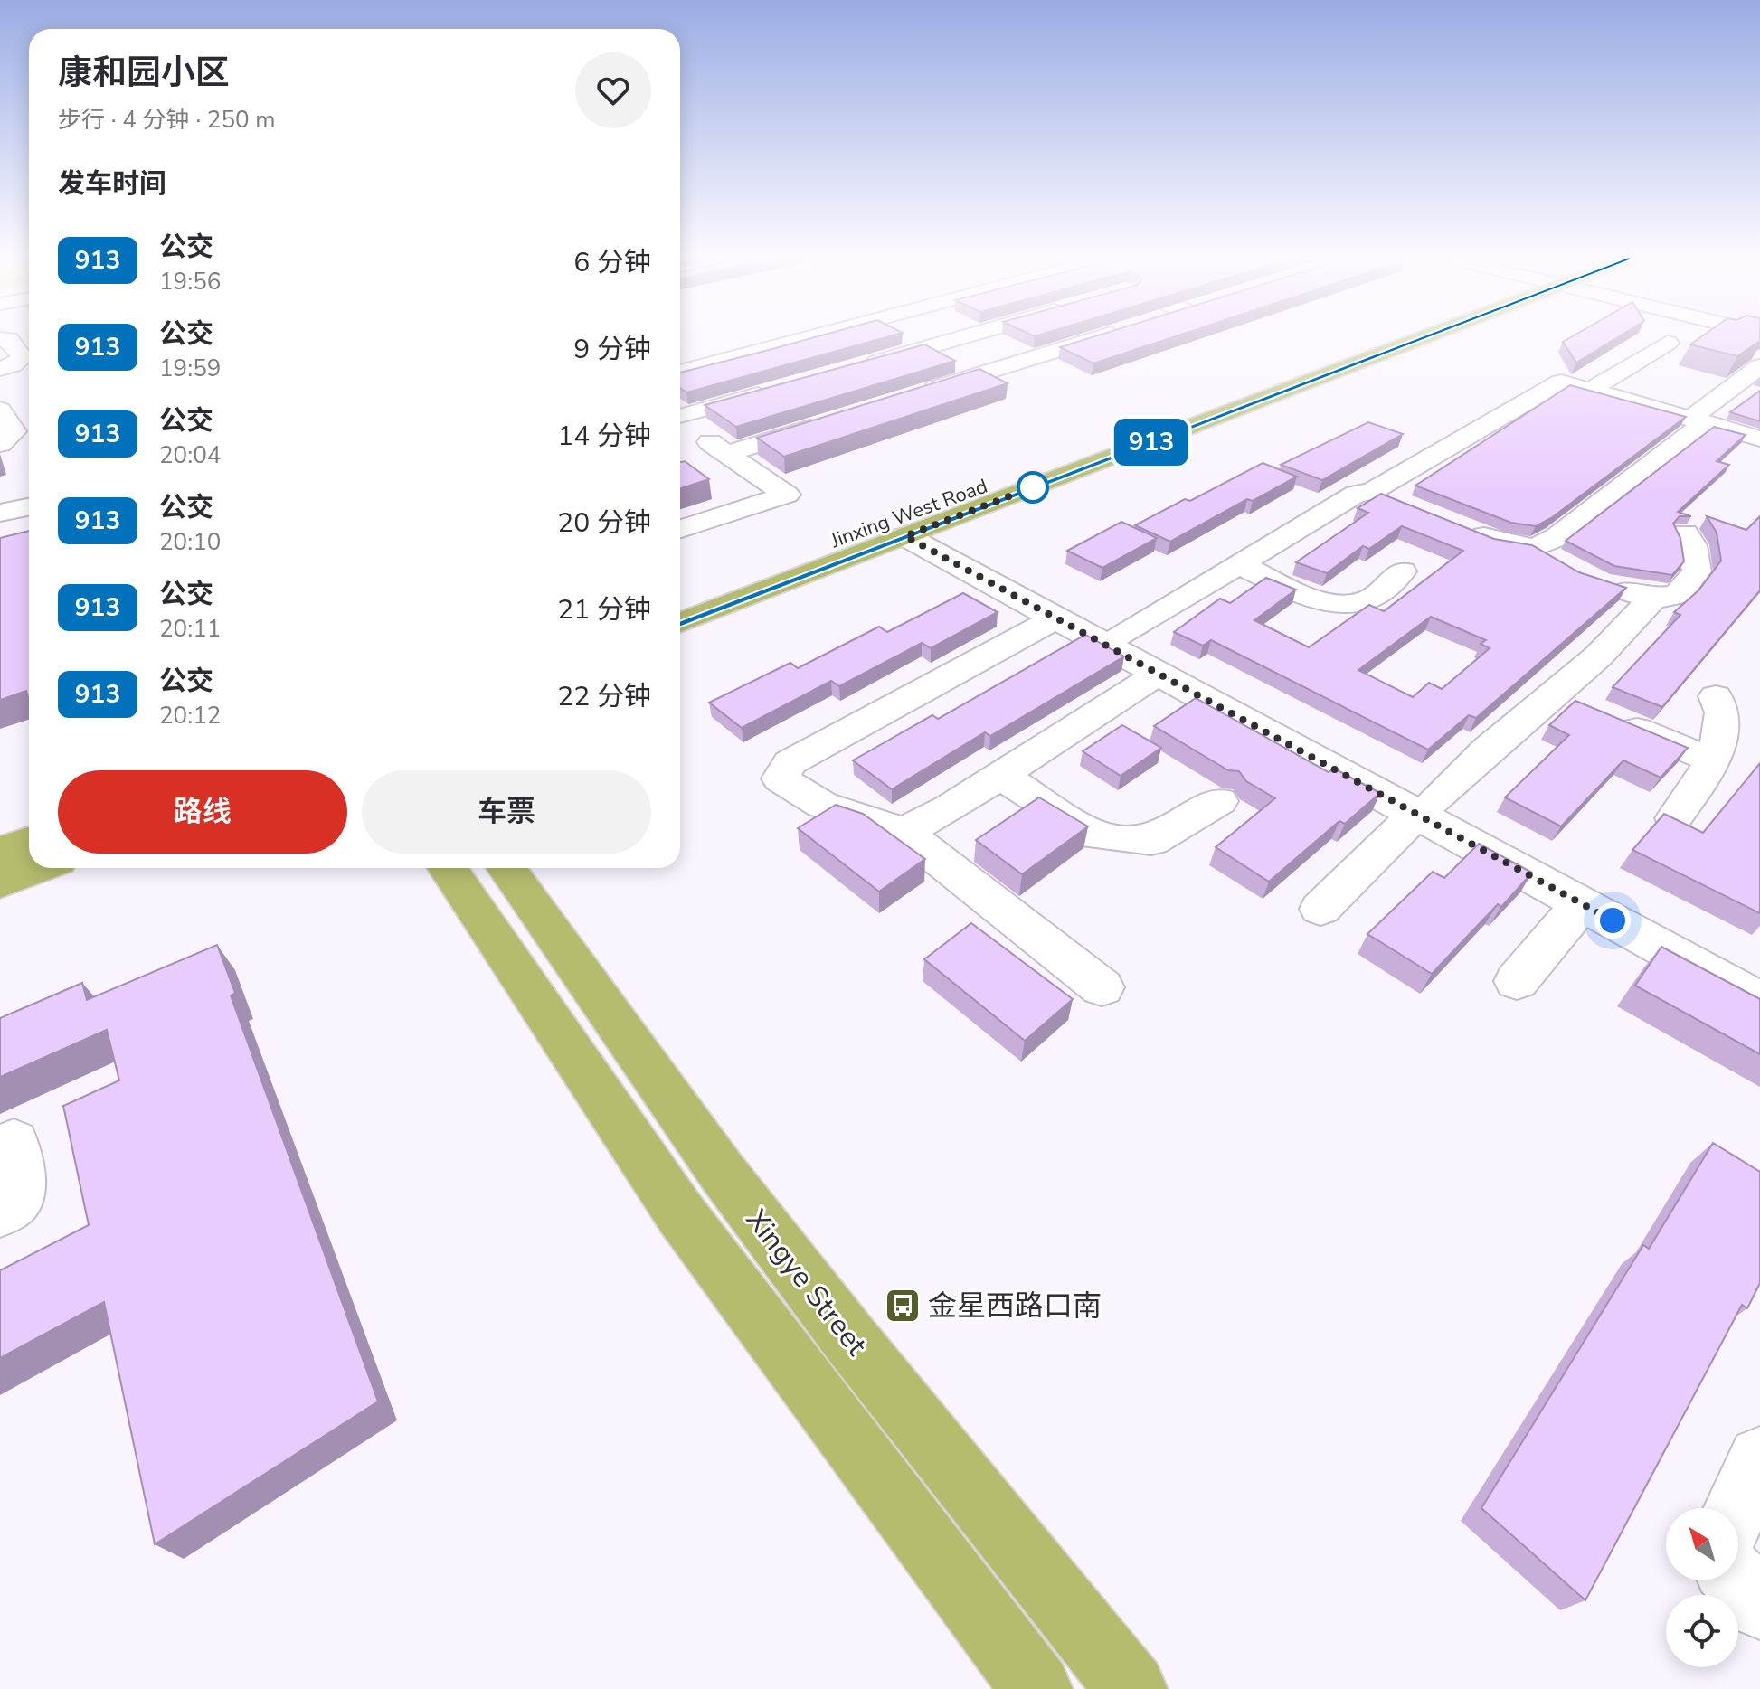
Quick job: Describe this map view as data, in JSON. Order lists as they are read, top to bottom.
{
  "streets": {
    "main road": ["Jinxing West Road", "Xingye Street"]
  },
  "places": {
    "bus stop": ["金星西路口南"]
  },
  "lines": ["bus line 913"],
  "north": "top left",
  "page": {
    "on_map": "913",
    "heading": [
      ["康和园小区", "步行 · 4 分钟 · 250 m"],
      "发车时间"
    ],
    "list": [
      {
        "mark": "913",
        "name": "公交",
        "note": "19:56",
        "value": "6 分钟"
      },
      {
        "mark": "913",
        "name": "公交",
        "note": "19:59",
        "value": "9 分钟"
      },
      {
        "mark": "913",
        "name": "公交",
        "note": "20:04",
        "value": "14 分钟"
      },
      {
        "mark": "913",
        "name": "公交",
        "note": "20:10",
        "value": "20 分钟"
      },
      {
        "mark": "913",
        "name": "公交",
        "note": "20:11",
        "value": "21 分钟"
      },
      {
        "mark": "913",
        "name": "公交",
        "note": "20:12",
        "value": "22 分钟"
      }
    ],
    "buttons": ["路线", "车票"]
  }
}
